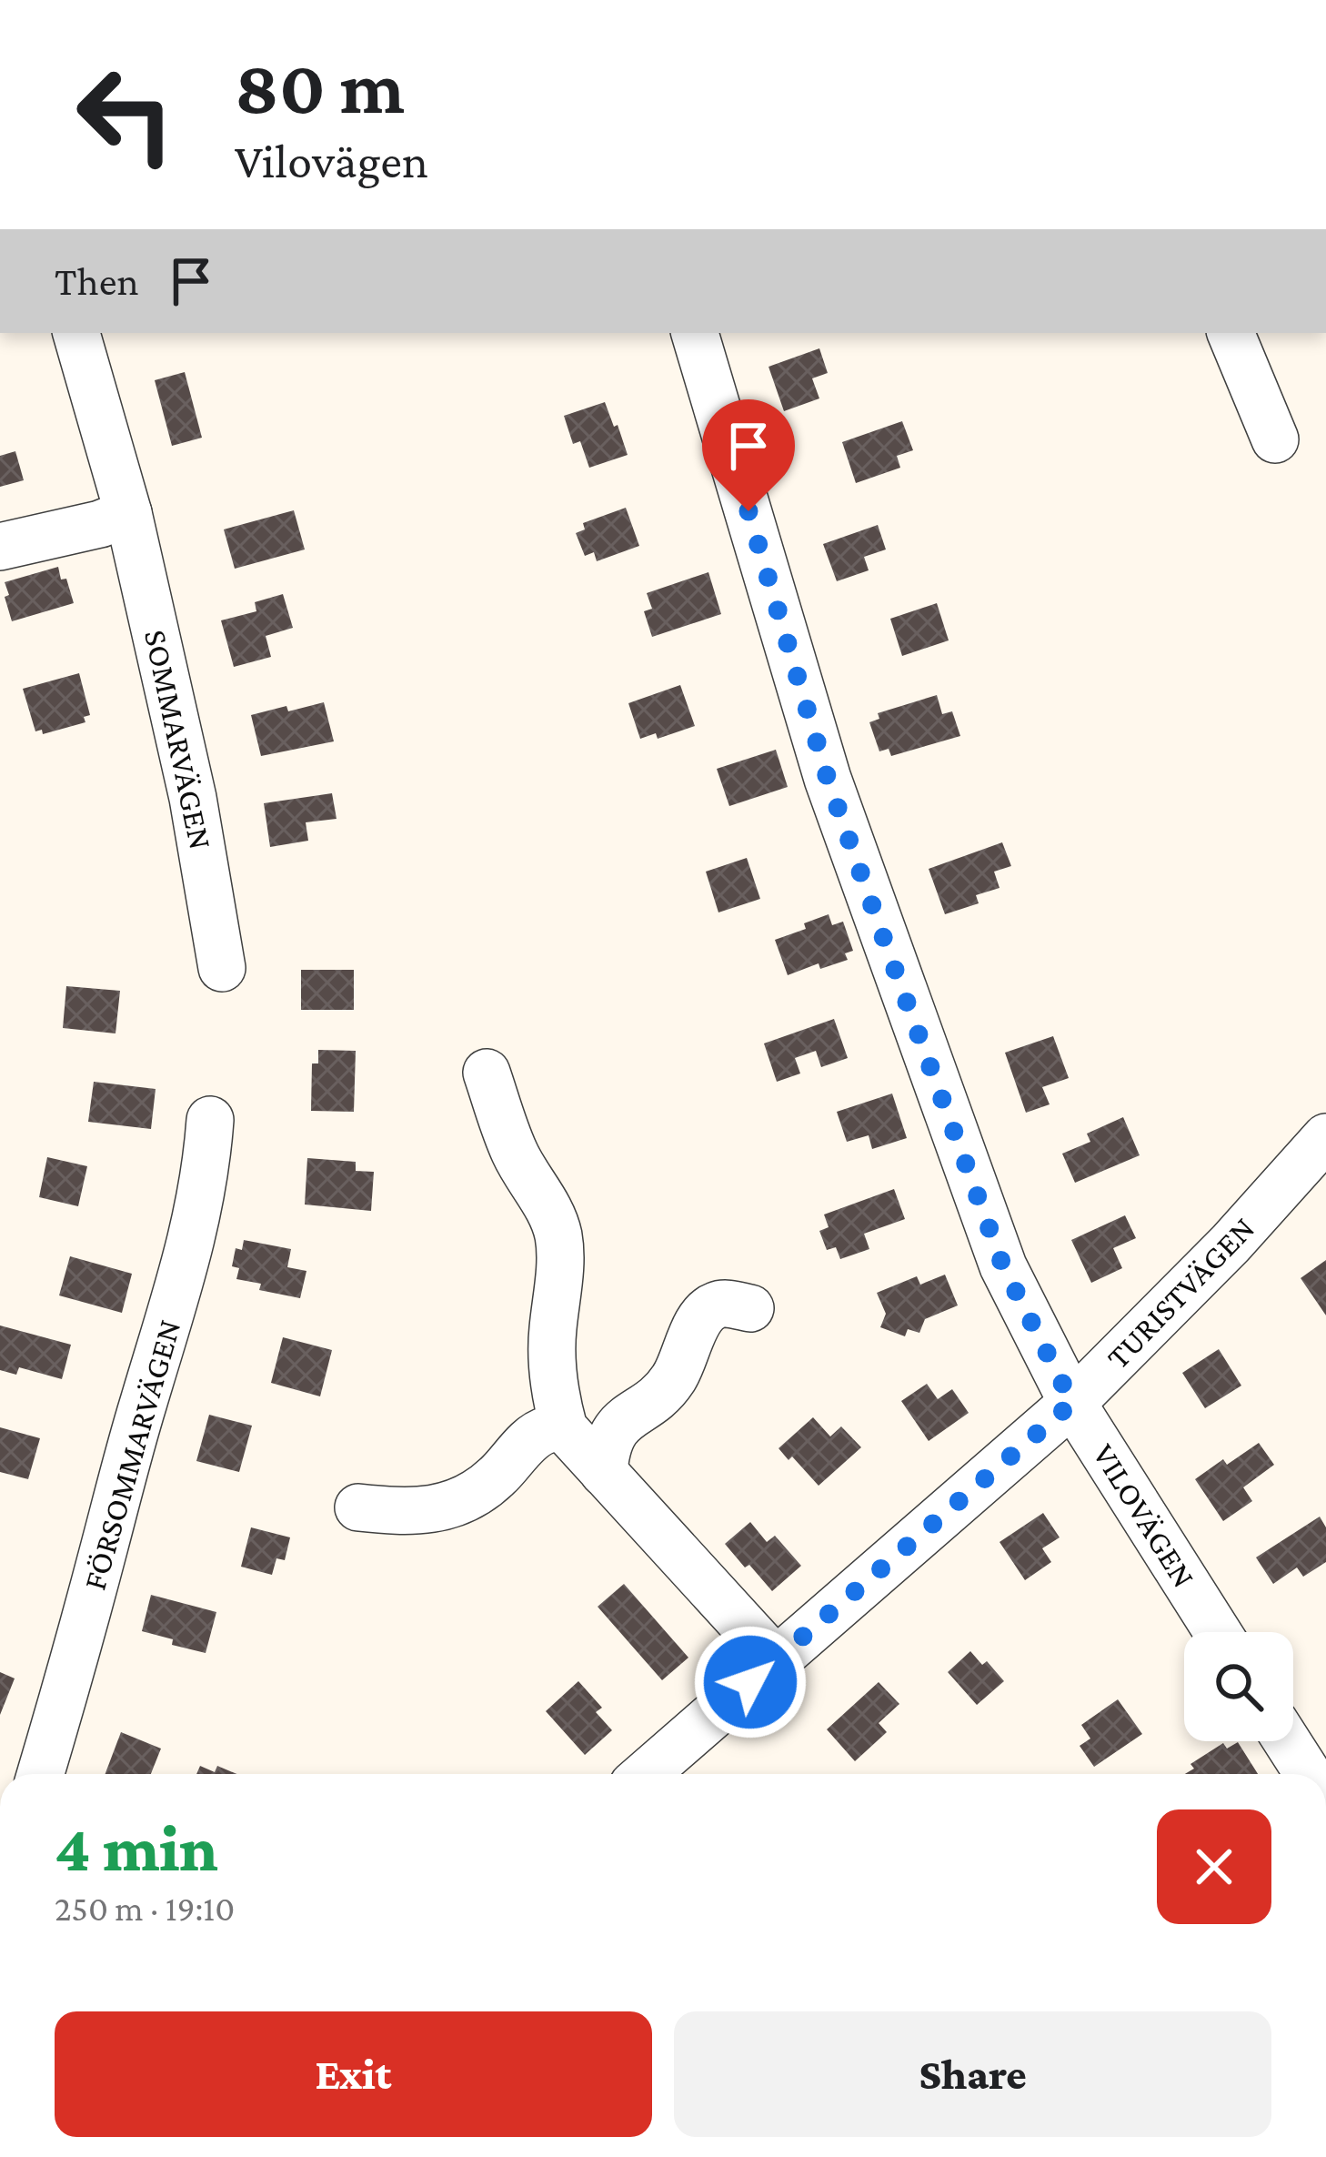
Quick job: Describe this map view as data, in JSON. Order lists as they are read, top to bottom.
{
  "streets": {
    "street": [
      "SOMMARVÄGEN",
      "TURISTVÄGEN",
      "FÖRSOMMARVÄGEN",
      "VILOVÄGEN"
    ]
  },
  "crossings": [
    ["TURISTVÄGEN", "VILOVÄGEN"]
  ],
  "page": {
    "turn": ["80 m", "Vilovägen"],
    "then": "Then",
    "heading": ["4 min", "250 m · 19:10"],
    "buttons": ["Exit", "Share"]
  }
}
